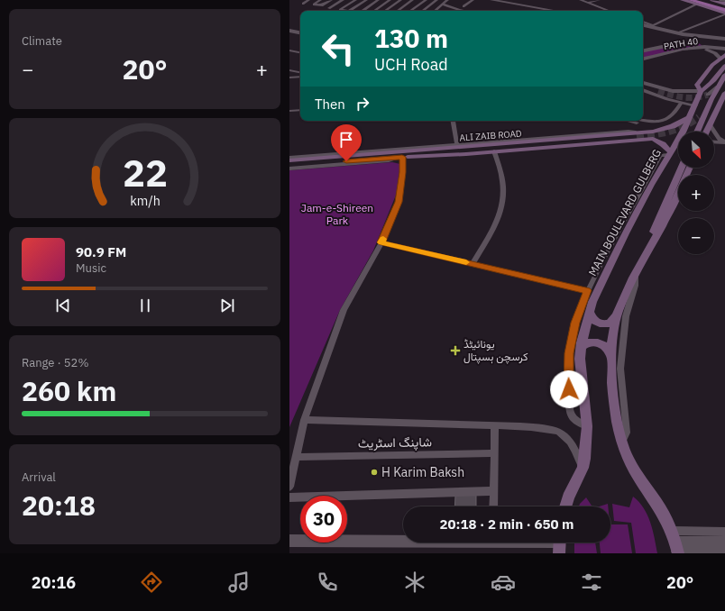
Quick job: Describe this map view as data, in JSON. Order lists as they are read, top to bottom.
{
  "streets": {
    "main road": ["ALI ZAIB ROAD", "MAIN BOULEVARD GULBERG"],
    "street": ["PATH 40", "شاپنگ اسٹریٹ"]
  },
  "crossings": [
    ["ALI ZAIB ROAD", "MAIN BOULEVARD GULBERG"]
  ],
  "parks": ["Jam-e-Shireen Park"],
  "places": {
    "health": ["یونائیٹڈ کرسچن ہسپتال"],
    "other": ["H Karim Baksh"]
  },
  "north": "bottom right",
  "page": {
    "tile": [
      "Climate",
      ["Range · 52%", "260 km"],
      ["Arrival", "20:18"]
    ],
    "turn": ["130 m", "UCH Road"],
    "heat": ["−", "20°", "+"],
    "then": "Then",
    "map_buttons": ["+", "−"],
    "song": ["90.9 FM", "Music"],
    "limit": "30",
    "trip": "20:18 · 2 min · 650 m",
    "tabs": ["20:16", "20°"],
    "gauge": ["22", "km/h"]
  }
}
